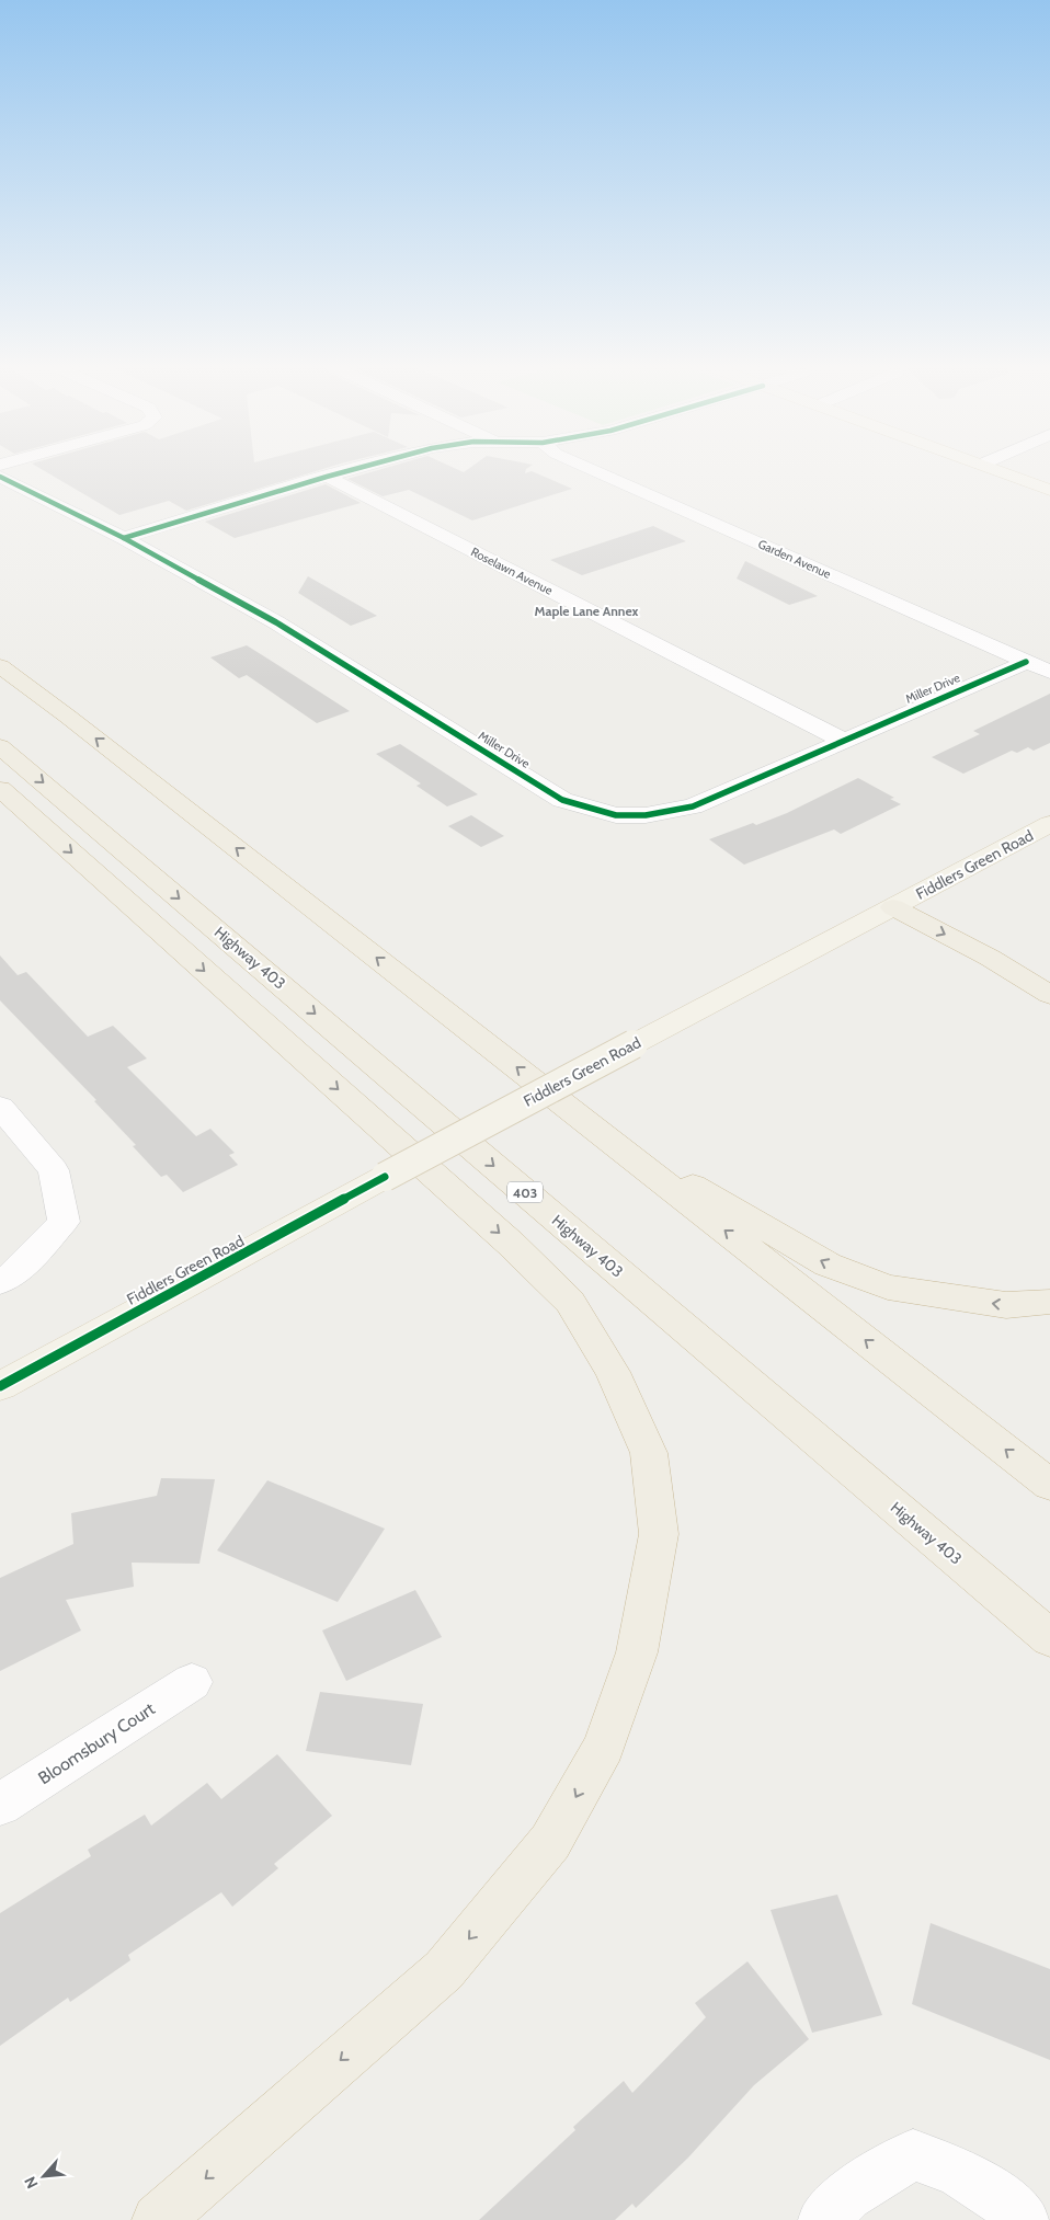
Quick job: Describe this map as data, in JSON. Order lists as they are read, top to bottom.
{
  "streets": {
    "highway": ["Highway 403", "403"],
    "main road": ["Fiddlers Green Road"],
    "street": [
      "Garden Avenue",
      "Roselawn Avenue",
      "Miller Drive",
      "Bloomsbury Court"
    ]
  },
  "crossings": [
    ["Garden Avenue", "Miller Drive"],
    ["Roselawn Avenue", "Miller Drive"]
  ],
  "districts": ["Maple Lane Annex"],
  "north": "bottom left"
}
